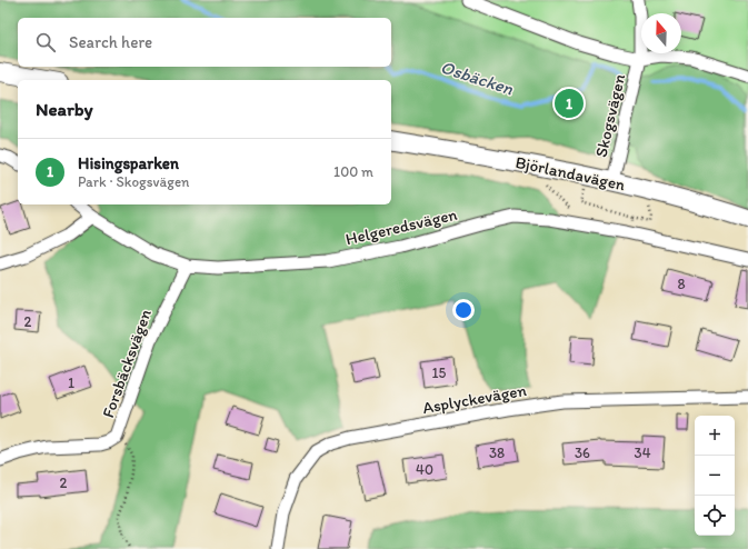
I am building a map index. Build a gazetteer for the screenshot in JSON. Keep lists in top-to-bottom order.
{
  "streets": {
    "street": [
      "Skogsvägen",
      "Björlandavägen",
      "Helgeredsvägen",
      "Forsbäcksvägen",
      "Asplyckevägen"
    ]
  },
  "crossings": [
    ["Skogsvägen", "Björlandavägen"],
    ["Helgeredsvägen", "Forsbäcksvägen"]
  ],
  "water": ["Osbäcken"],
  "house_numbers": [
    "8",
    "2",
    "15",
    "1",
    "38",
    "36",
    "34",
    "40",
    "2"
  ],
  "north": "top",
  "page": {
    "search": "Search here",
    "heading": "Nearby",
    "pins": "1",
    "list": [
      {
        "mark": "1",
        "name": "Hisingsparken",
        "note": "Park · Skogsvägen",
        "value": "100 m"
      }
    ],
    "map_buttons": ["+", "−"]
  }
}
